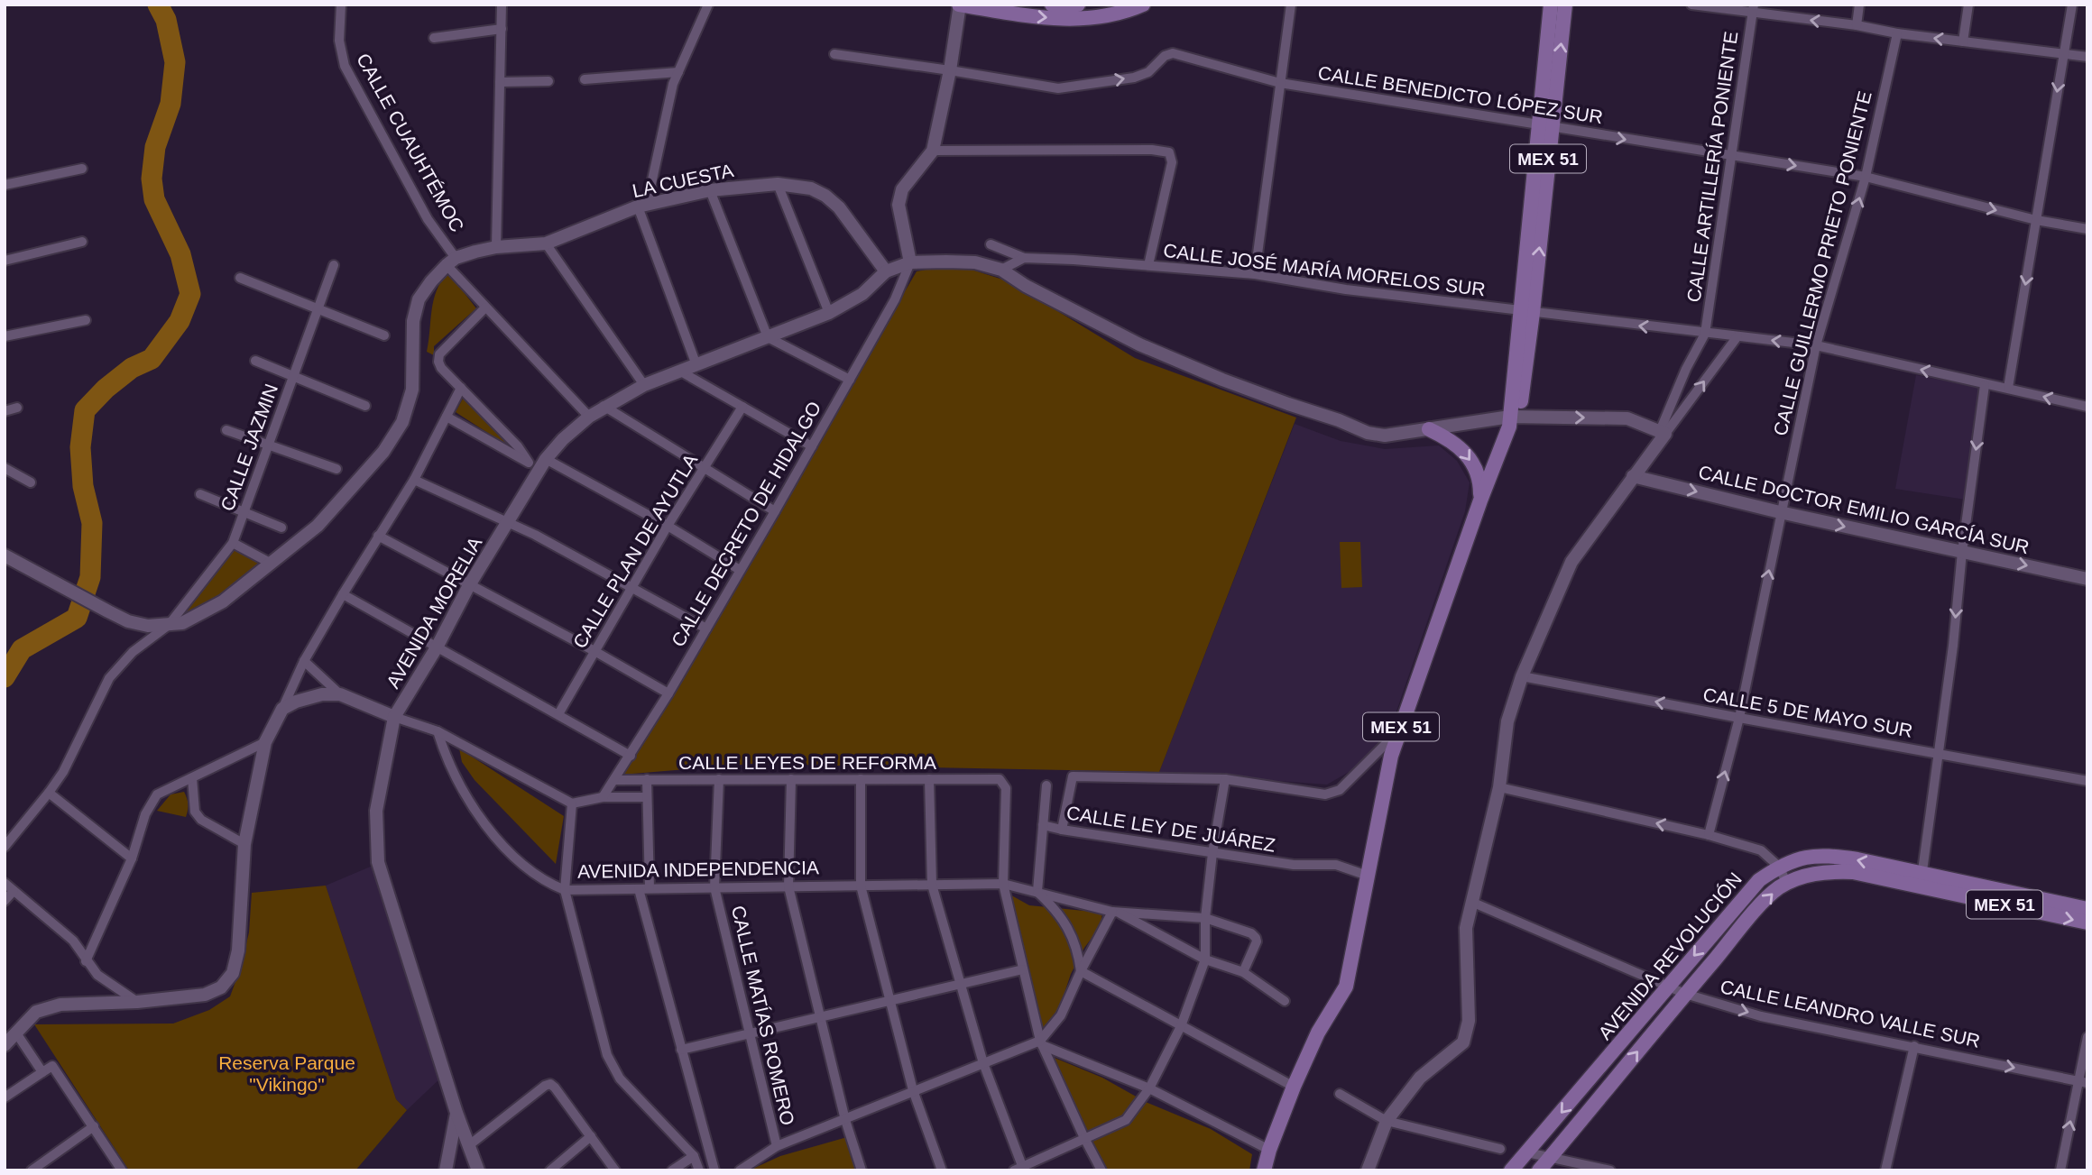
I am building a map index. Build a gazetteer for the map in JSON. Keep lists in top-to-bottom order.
{
  "streets": {
    "main road": ["MEX 51", "AVENIDA REVOLUCIÓN"],
    "street": [
      "CALLE BENEDICTO LÓPEZ SUR",
      "CALLE CUAUHTÉMOC",
      "CALLE ARTILLERÍA PONIENTE",
      "LA CUESTA",
      "CALLE GUILLERMO PRIETO PONIENTE",
      "CALLE JOSÉ MARÍA MORELOS SUR",
      "CALLE JAZMIN",
      "CALLE DOCTOR EMILIO GARCÍA SUR",
      "CALLE DECRETO DE HIDALGO",
      "CALLE PLAN DE AYUTLA",
      "AVENIDA MORELIA",
      "CALLE 5 DE MAYO SUR",
      "CALLE LEYES DE REFORMA",
      "CALLE LEY DE JUÁREZ",
      "AVENIDA INDEPENDENCIA",
      "CALLE LEANDRO VALLE SUR",
      "CALLE MATÍAS ROMERO"
    ]
  },
  "crossings": [
    ["CALLE BENEDICTO LÓPEZ SUR", "MEX 51"],
    ["CALLE BENEDICTO LÓPEZ SUR", "CALLE ARTILLERÍA PONIENTE"],
    ["CALLE BENEDICTO LÓPEZ SUR", "CALLE GUILLERMO PRIETO PONIENTE"],
    ["CALLE CUAUHTÉMOC", "LA CUESTA"],
    ["CALLE CUAUHTÉMOC", "AVENIDA MORELIA"],
    ["MEX 51", "CALLE JOSÉ MARÍA MORELOS SUR"],
    ["MEX 51", "CALLE LEY DE JUÁREZ"],
    ["CALLE ARTILLERÍA PONIENTE", "CALLE JOSÉ MARÍA MORELOS SUR"],
    ["LA CUESTA", "AVENIDA MORELIA"],
    ["CALLE GUILLERMO PRIETO PONIENTE", "CALLE JOSÉ MARÍA MORELOS SUR"],
    ["CALLE GUILLERMO PRIETO PONIENTE", "CALLE DOCTOR EMILIO GARCÍA SUR"],
    ["CALLE GUILLERMO PRIETO PONIENTE", "CALLE 5 DE MAYO SUR"],
    ["CALLE DECRETO DE HIDALGO", "CALLE LEYES DE REFORMA"],
    ["CALLE LEYES DE REFORMA", "AVENIDA INDEPENDENCIA"],
    ["CALLE LEYES DE REFORMA", "CALLE MATÍAS ROMERO"],
    ["AVENIDA INDEPENDENCIA", "CALLE MATÍAS ROMERO"],
    ["AVENIDA REVOLUCIÓN", "CALLE LEANDRO VALLE SUR"]
  ],
  "one_way": [
    "CALLE BENEDICTO LÓPEZ SUR",
    "CALLE GUILLERMO PRIETO PONIENTE",
    "CALLE JOSÉ MARÍA MORELOS SUR",
    "CALLE DOCTOR EMILIO GARCÍA SUR",
    "CALLE 5 DE MAYO SUR",
    "CALLE LEANDRO VALLE SUR"
  ],
  "parks": ["Reserva Parque \"Vikingo\""]
}
